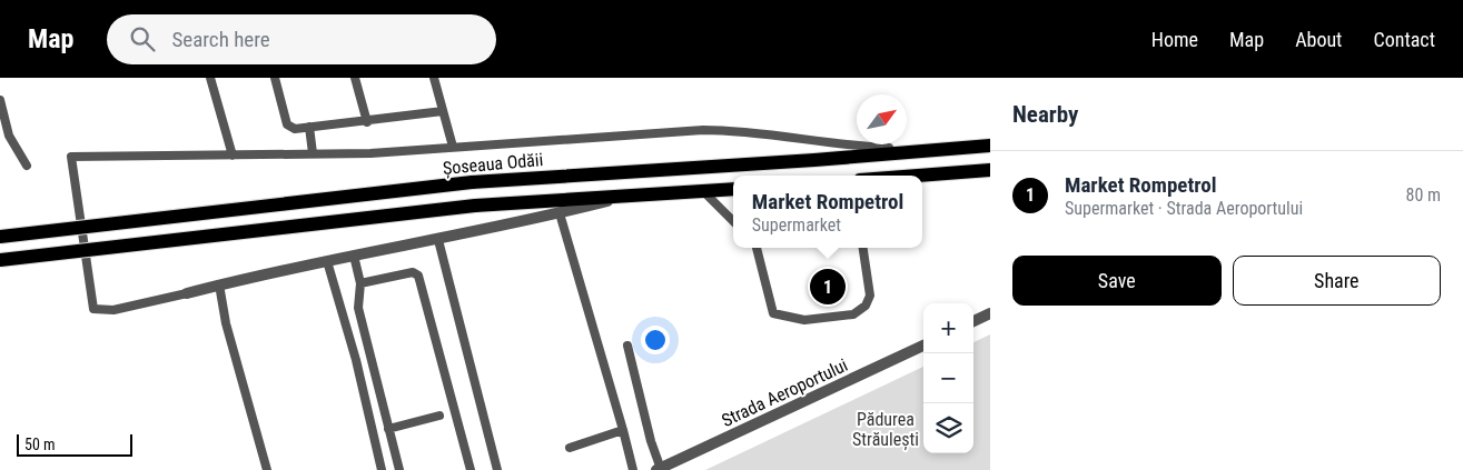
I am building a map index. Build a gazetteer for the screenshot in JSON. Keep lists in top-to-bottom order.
{
  "streets": {
    "main road": ["Șoseaua Odăii"],
    "street": ["Strada Aeroportului"]
  },
  "parks": ["Pădurea Străulești"],
  "scale_bar": "50 m",
  "north": "top right",
  "page": {
    "header": "Map",
    "search": "Search here",
    "nav": [
      "Home",
      "Map",
      "About",
      "Contact"
    ],
    "heading": "Nearby",
    "list": [
      {
        "mark": "1",
        "name": "Market Rompetrol",
        "note": "Supermarket · Strada Aeroportului",
        "value": "80 m"
      }
    ],
    "popup": ["Market Rompetrol", "Supermarket"],
    "buttons": ["Save", "Share"],
    "pins": "1",
    "map_buttons": ["+", "−"],
    "scale": "50 m"
  }
}
